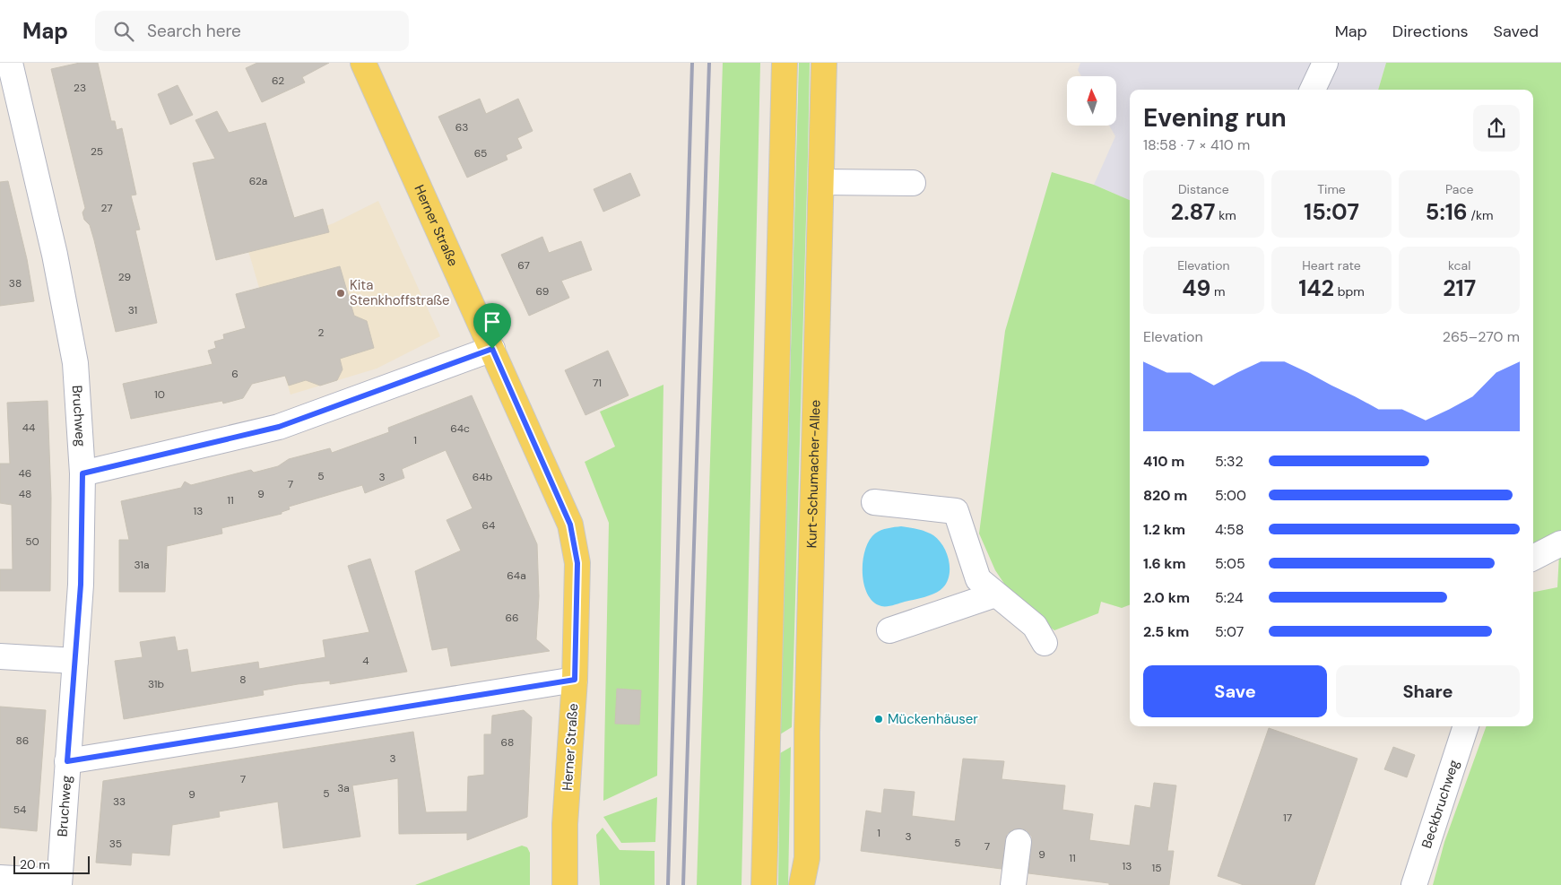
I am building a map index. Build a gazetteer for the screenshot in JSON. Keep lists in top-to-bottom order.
{
  "streets": {
    "main road": ["Herner Straße", "Kurt-Schumacher-Allee"],
    "street": ["Bruchweg", "Beckbruchweg"]
  },
  "places": ["Kita Stenkhoffstraße", "Mückenhäuser"],
  "house_numbers": [
    "62",
    "23",
    "63",
    "25",
    "65",
    "62a",
    "27",
    "67",
    "29",
    "38",
    "69",
    "31",
    "2",
    "6",
    "71",
    "10",
    "44",
    "64c",
    "1",
    "46",
    "5",
    "3",
    "64b",
    "7",
    "48",
    "9",
    "11",
    "13",
    "64",
    "50",
    "31a",
    "64a",
    "66",
    "4",
    "8",
    "31b",
    "86",
    "68",
    "3",
    "7",
    "3a",
    "5",
    "9",
    "33",
    "54",
    "17",
    "1",
    "3",
    "5",
    "35",
    "7",
    "9",
    "11",
    "13",
    "15"
  ],
  "scale_bar": "20 m",
  "north": "top",
  "page": {
    "header": "Map",
    "search": "Search here",
    "nav": ["Map", "Directions", "Saved"],
    "heading": ["Evening run", "18:58 · 7 × 410 m"],
    "stats": [
      ["Distance", "2.87 km"],
      ["Time", "15:07"],
      ["Pace", "5:16 /km"],
      ["Elevation", "49 m"],
      ["Heart rate", "142 bpm"],
      ["kcal", "217"]
    ],
    "chart": ["Elevation", "265–270 m"],
    "list": [
      {
        "name": "410 m",
        "note": "5:32"
      },
      {
        "name": "820 m",
        "note": "5:00"
      },
      {
        "name": "1.2 km",
        "note": "4:58"
      },
      {
        "name": "1.6 km",
        "note": "5:05"
      },
      {
        "name": "2.0 km",
        "note": "5:24"
      },
      {
        "name": "2.5 km",
        "note": "5:07"
      }
    ],
    "buttons": ["Save", "Share"],
    "scale": "20 m"
  }
}
